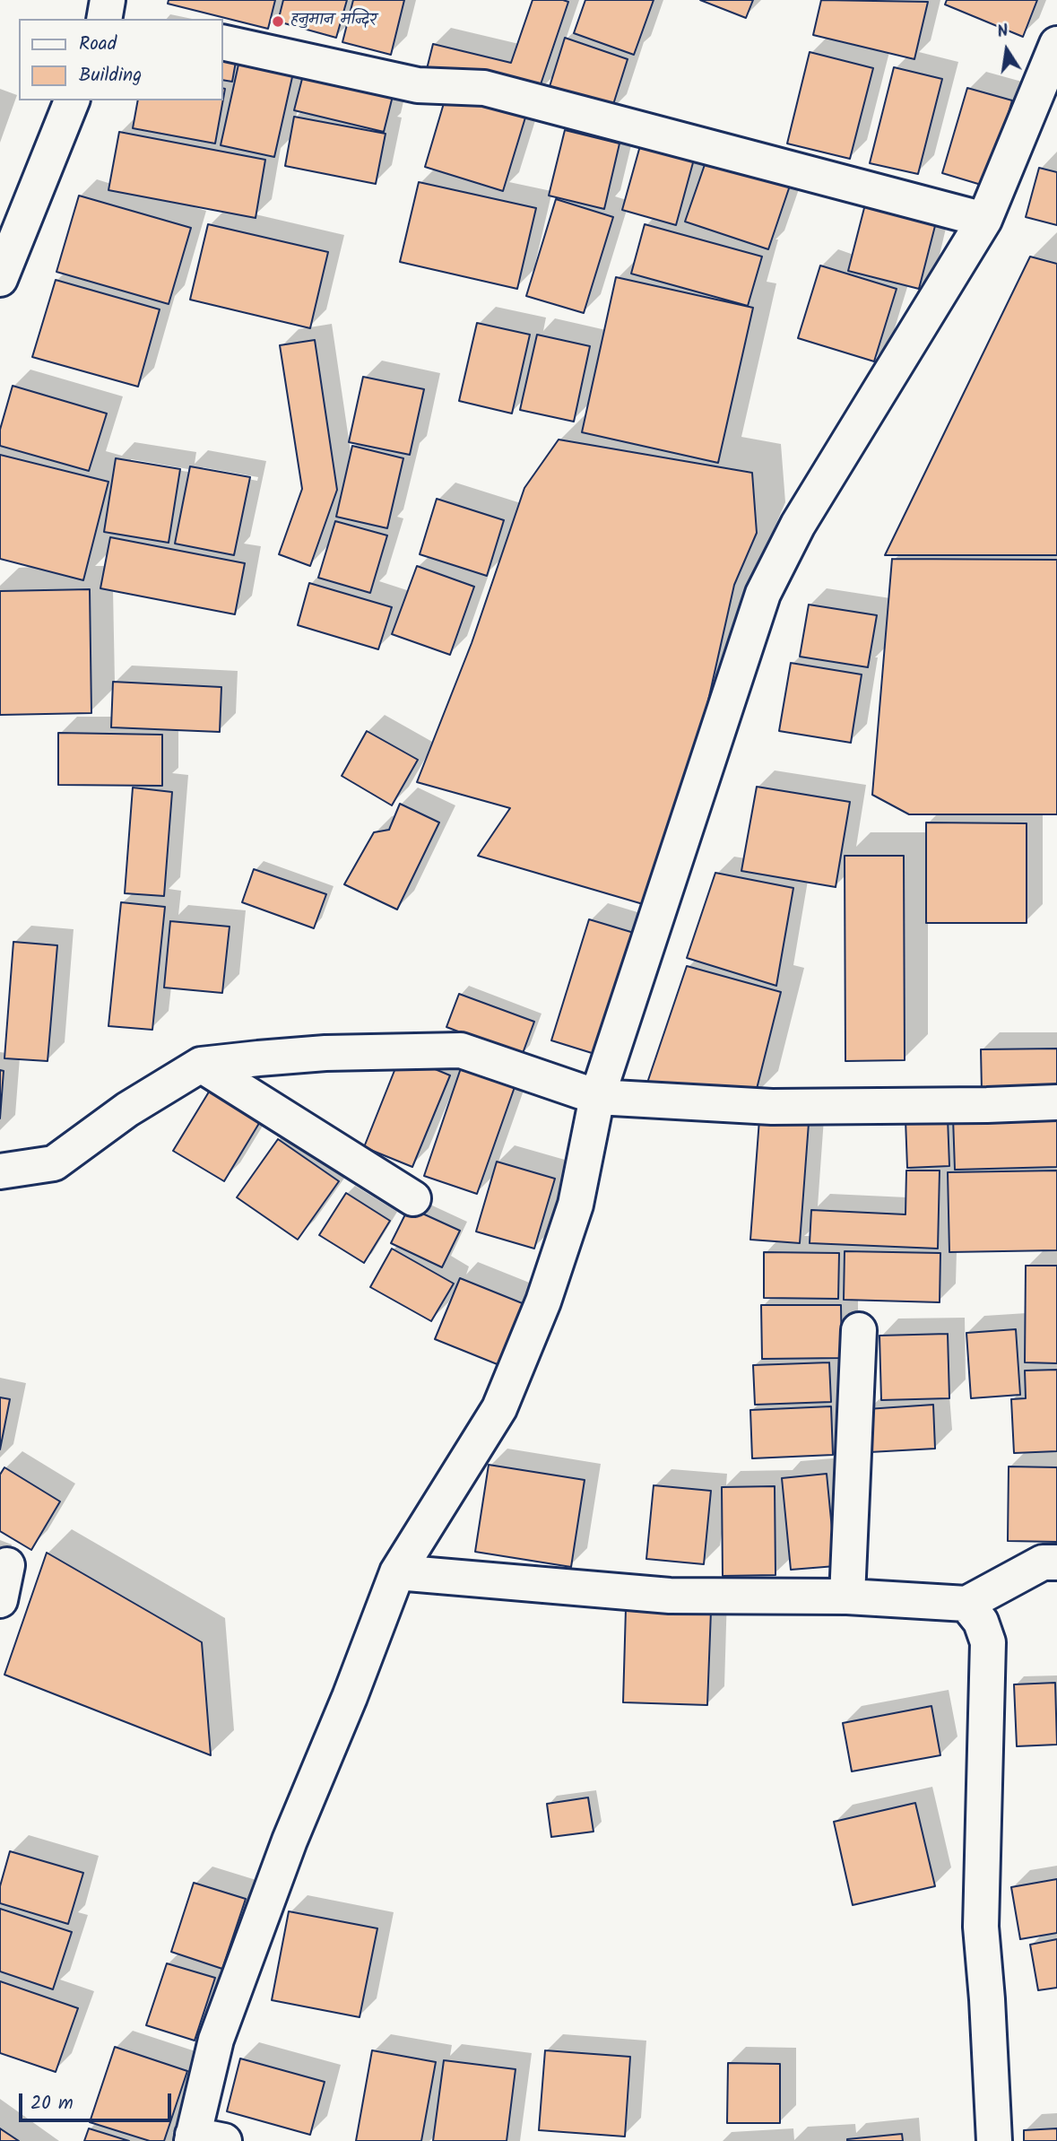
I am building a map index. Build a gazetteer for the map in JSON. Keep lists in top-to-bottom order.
{
  "places": ["हनुमान मन्दिर"],
  "legend": ["Road", "Building"],
  "scale_bar": "20 m",
  "north": "top"
}
